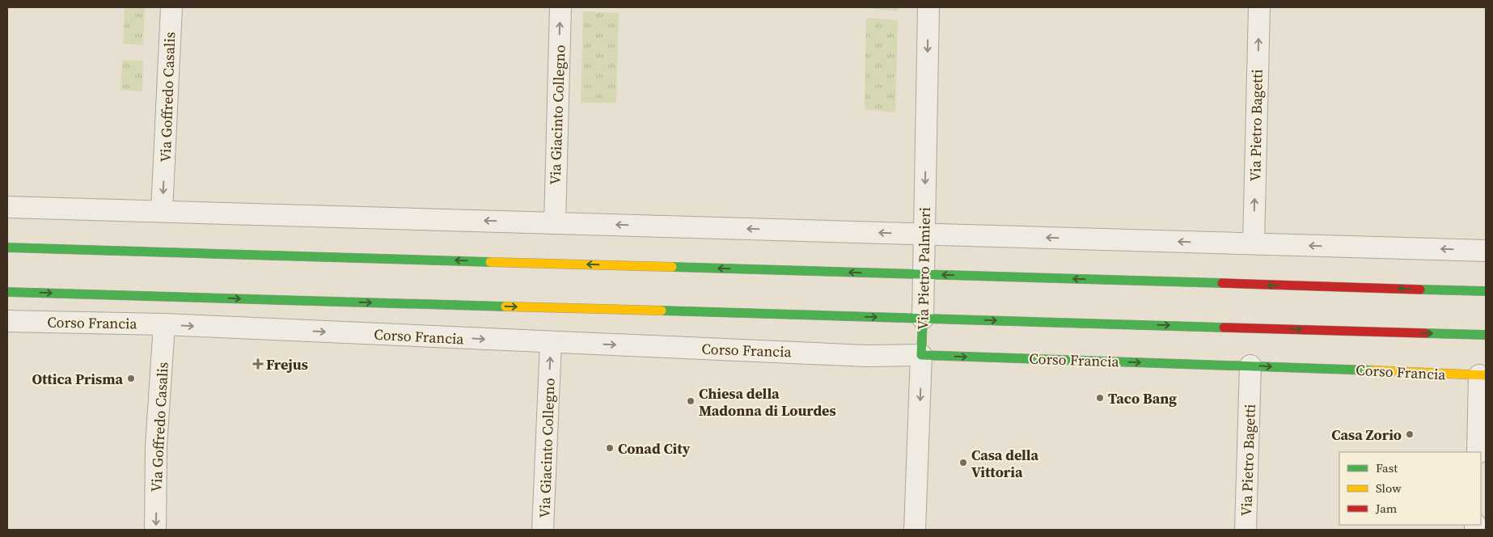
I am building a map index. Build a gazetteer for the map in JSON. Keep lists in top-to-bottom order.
{
  "streets": {
    "main road": ["Via Pietro Palmieri", "Corso Francia"],
    "street": ["Via Goffredo Casalis", "Via Giacinto Collegno", "Via Pietro Bagetti"]
  },
  "crossings": [
    ["Via Goffredo Casalis", "Corso Francia"],
    ["Via Giacinto Collegno", "Corso Francia"],
    ["Via Pietro Bagetti", "Corso Francia"],
    ["Via Pietro Palmieri", "Corso Francia"]
  ],
  "one_way": [
    "Via Goffredo Casalis",
    "Via Giacinto Collegno",
    "Via Pietro Bagetti",
    "Via Pietro Palmieri"
  ],
  "places": {
    "health": ["Frejus"],
    "other": [
      "Ottica Prisma",
      "Taco Bang",
      "Chiesa della Madonna di Lourdes",
      "Casa Zorio",
      "Conad City",
      "Casa della Vittoria"
    ]
  },
  "legend": ["Fast", "Slow", "Jam"]
}
